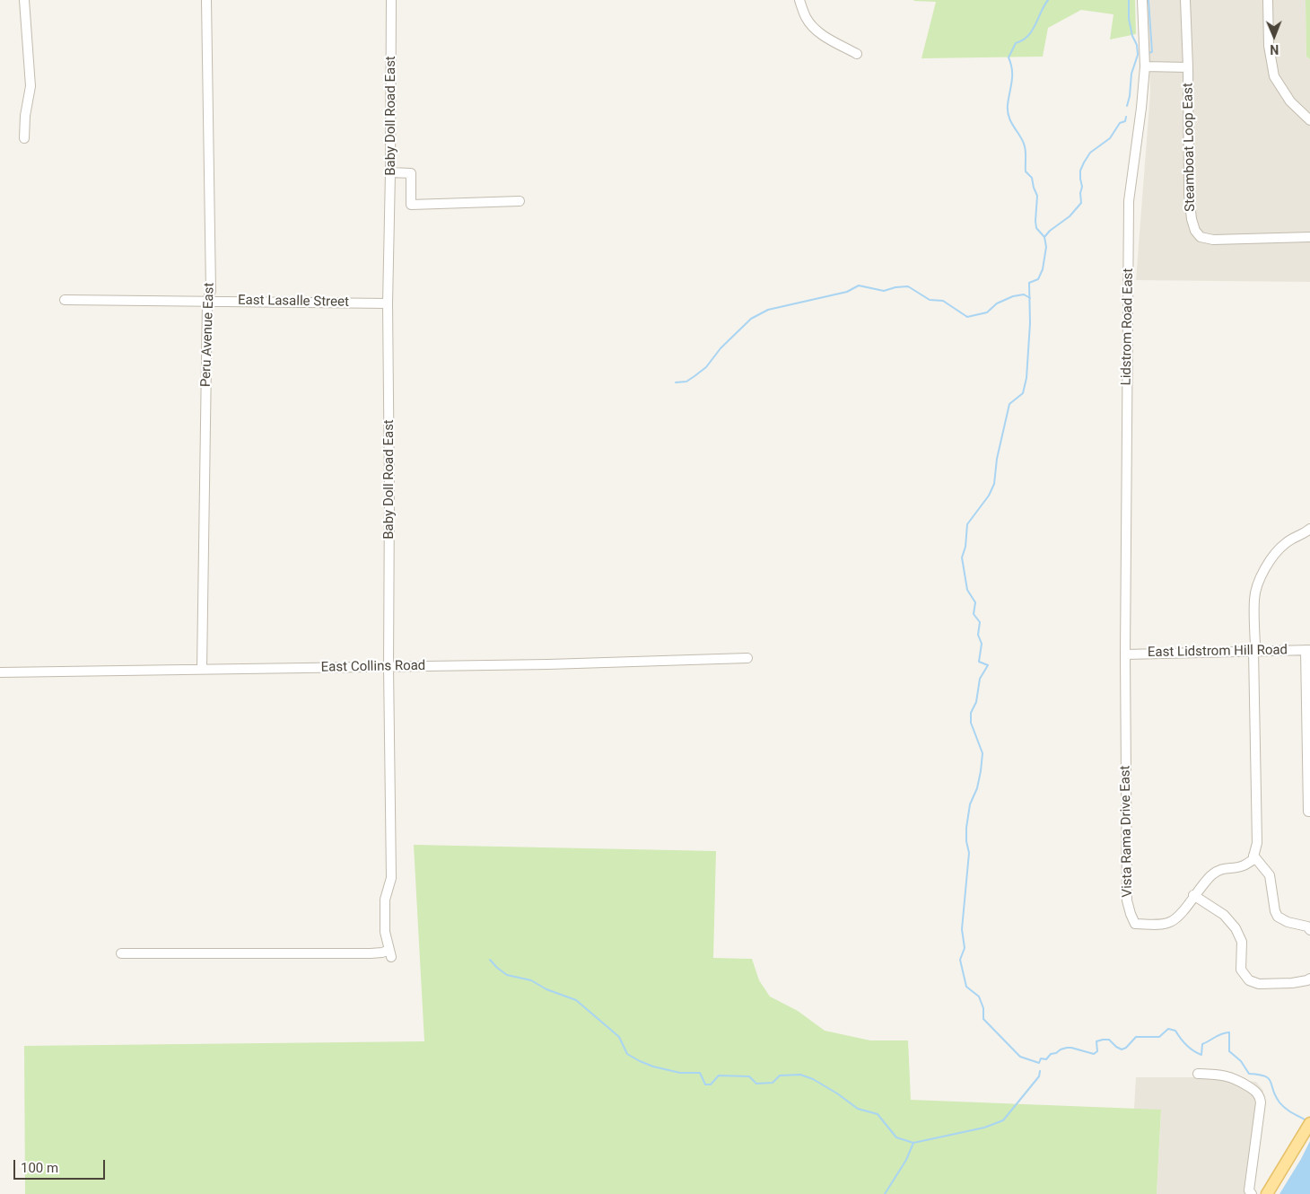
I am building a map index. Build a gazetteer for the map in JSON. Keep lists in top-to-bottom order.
{
  "streets": {
    "street": [
      "Baby Doll Road East",
      "Steamboat Loop East",
      "East Lasalle Street",
      "Lidstrom Road East",
      "Peru Avenue East",
      "East Lidstrom Hill Road",
      "East Collins Road",
      "Vista Rama Drive East"
    ]
  },
  "crossings": [
    ["Baby Doll Road East", "East Lasalle Street"],
    ["Baby Doll Road East", "East Collins Road"],
    ["East Lasalle Street", "Peru Avenue East"],
    ["Lidstrom Road East", "East Lidstrom Hill Road"],
    ["Lidstrom Road East", "Vista Rama Drive East"],
    ["Peru Avenue East", "East Collins Road"],
    ["East Lidstrom Hill Road", "Vista Rama Drive East"]
  ],
  "scale_bar": "100 m",
  "north": "bottom"
}
